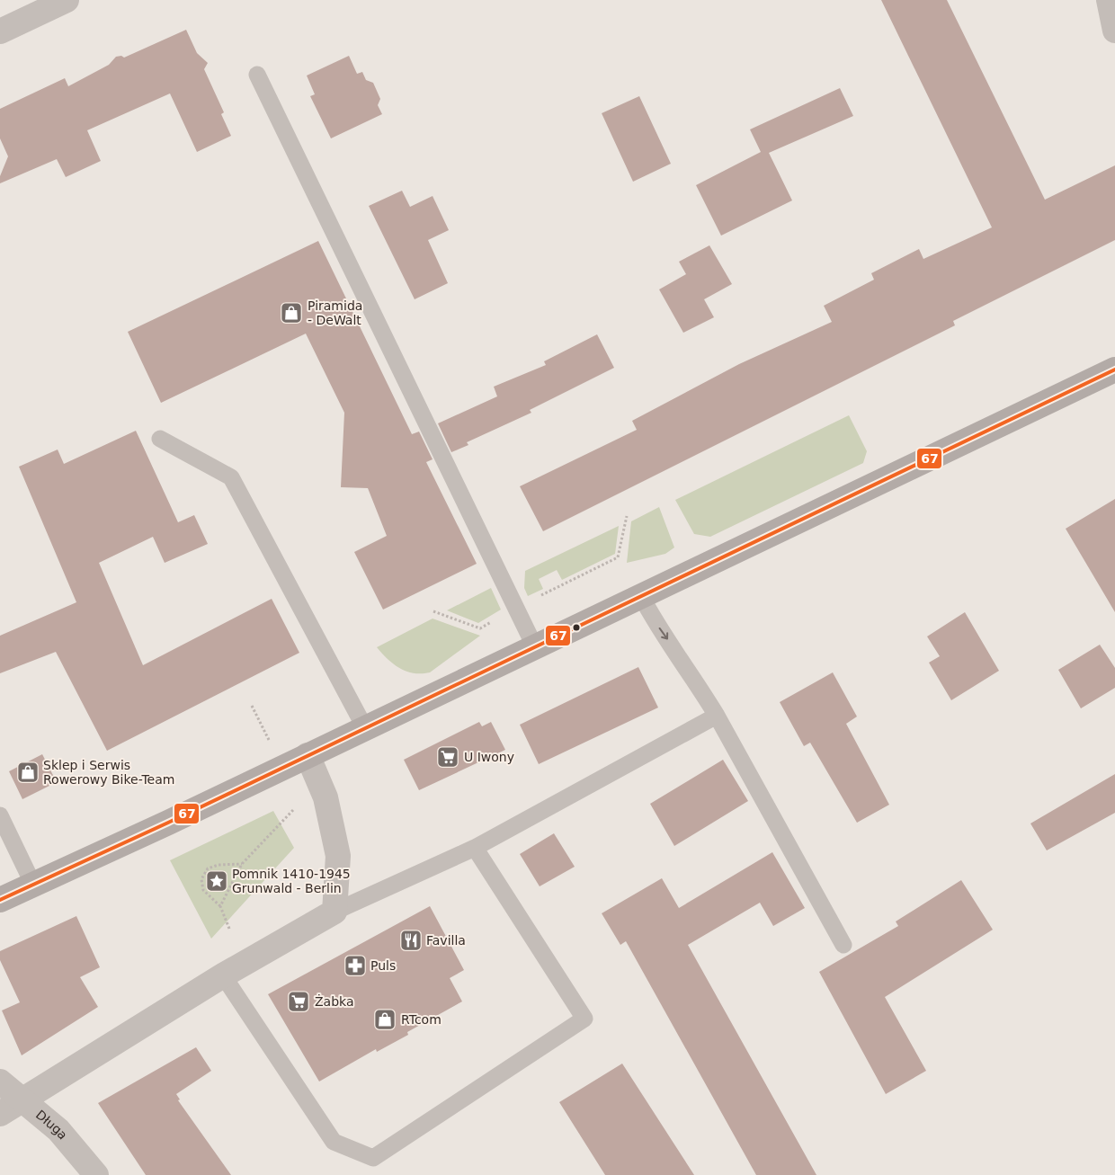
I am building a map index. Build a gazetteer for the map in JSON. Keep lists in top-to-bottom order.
{
  "streets": {
    "street": ["Długa"]
  },
  "places": {
    "shop": ["Piramida - DeWalt", "Sklep i Serwis Rowerowy Bike-Team", "RTcom"],
    "supermarket": ["U Iwony", "Żabka"],
    "place": ["Pomnik 1410-1945 Grunwald - Berlin"],
    "restaurant": ["Favilla"],
    "pharmacy": ["Puls"]
  },
  "lines": ["transit line 67"]
}
